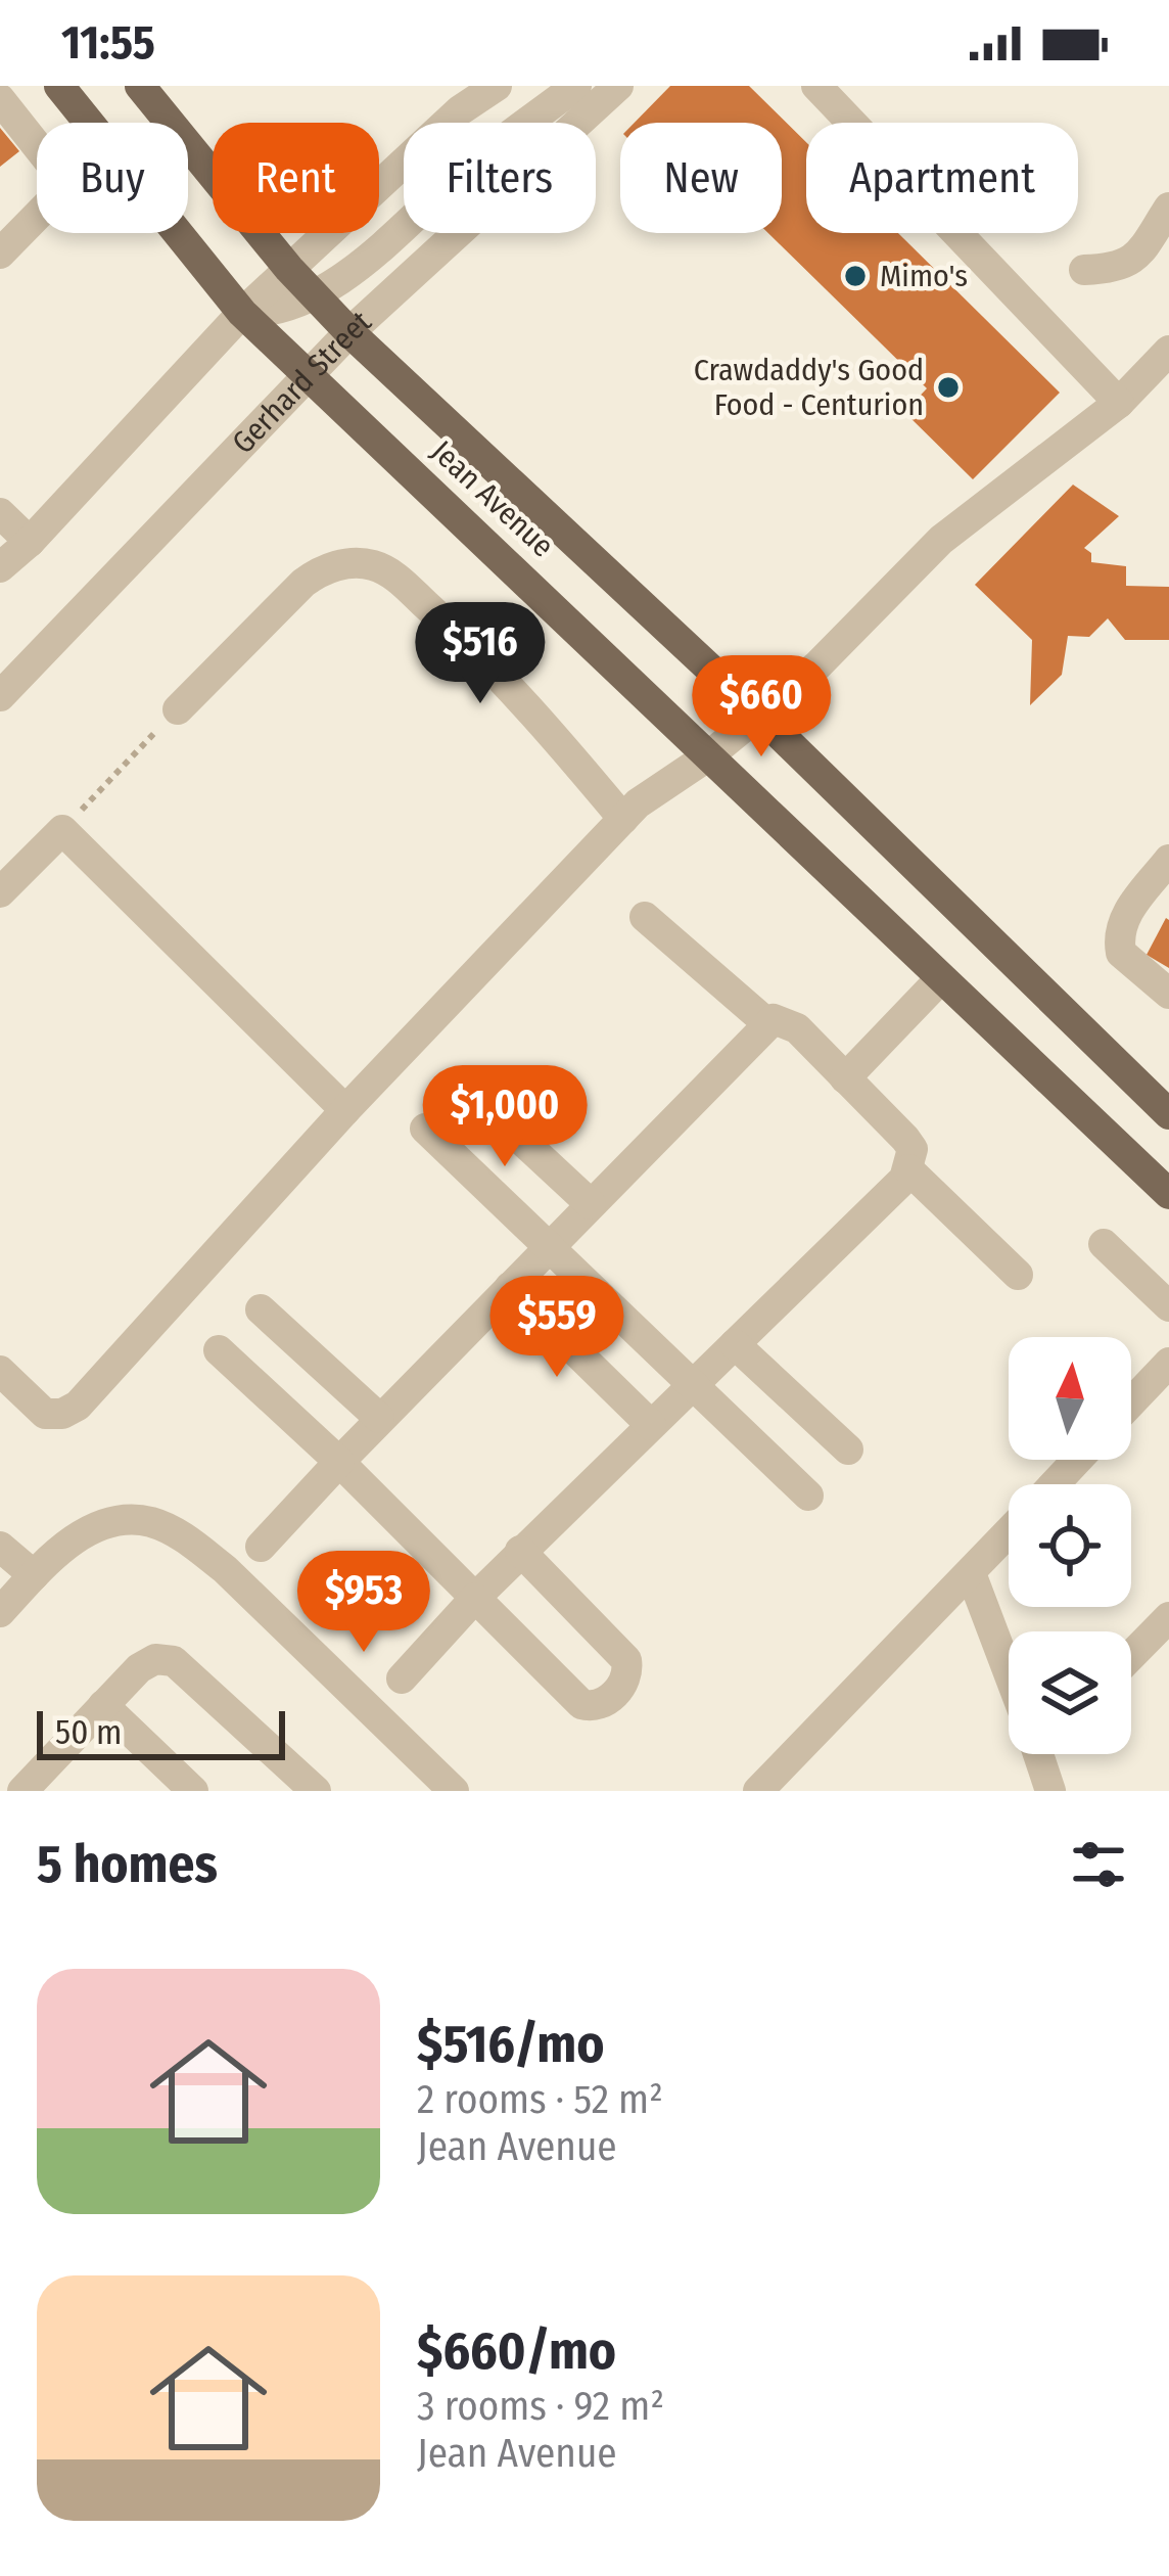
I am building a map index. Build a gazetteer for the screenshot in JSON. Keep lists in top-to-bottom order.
{
  "streets": {
    "main road": ["Jean Avenue"],
    "street": ["Gerhard Street"]
  },
  "crossings": [
    ["Gerhard Street", "Jean Avenue"]
  ],
  "places": ["Mimo's", "Crawdaddy's Good Food - Centurion"],
  "scale_bar": "50 m",
  "north": "top",
  "page": {
    "status": "11:55",
    "chip": [
      "Buy",
      "Rent",
      "Filters",
      "New",
      "Apartment"
    ],
    "price": [
      "$516",
      "$660",
      "$1,000",
      "$559",
      "$953"
    ],
    "scale": "50 m",
    "heading": "5 homes",
    "list": [
      {
        "name": "$516/mo",
        "note": "2 rooms · 52 m² · Jean Avenue"
      },
      {
        "name": "$660/mo",
        "note": "3 rooms · 92 m² · Jean Avenue"
      }
    ]
  }
}
